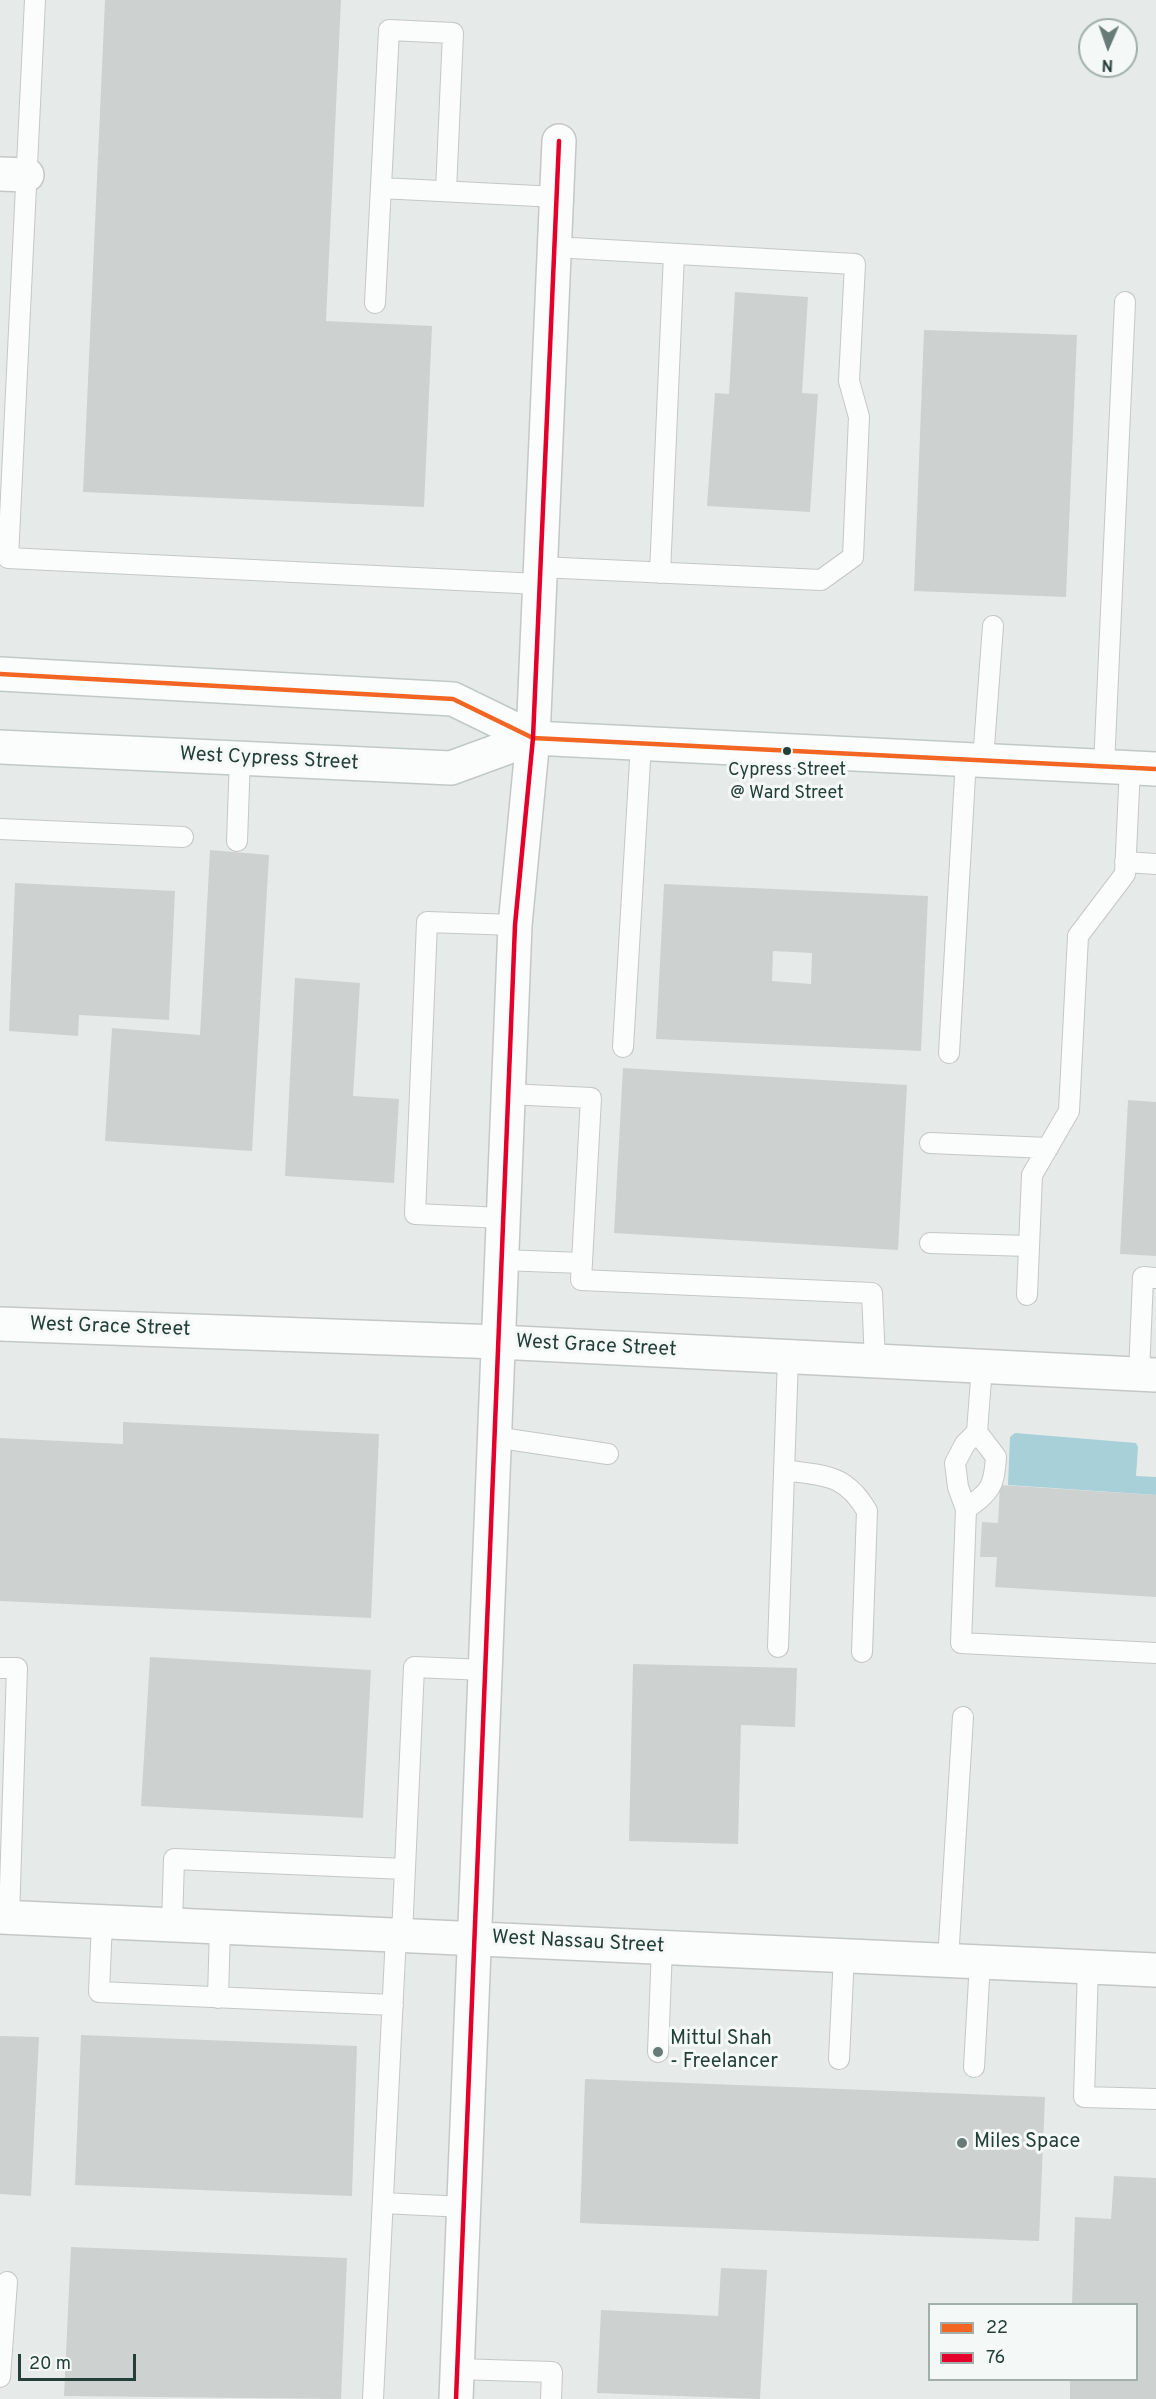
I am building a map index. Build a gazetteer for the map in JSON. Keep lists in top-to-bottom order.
{
  "streets": {
    "street": ["West Cypress Street", "West Grace Street", "West Nassau Street"]
  },
  "places": ["Cypress Street @ Ward Street", "Mittul Shah - Freelancer", "Miles Space"],
  "lines": ["transit line 76", "transit line 22"],
  "legend": ["22", "76"],
  "scale_bar": "20 m",
  "north": "bottom"
}
